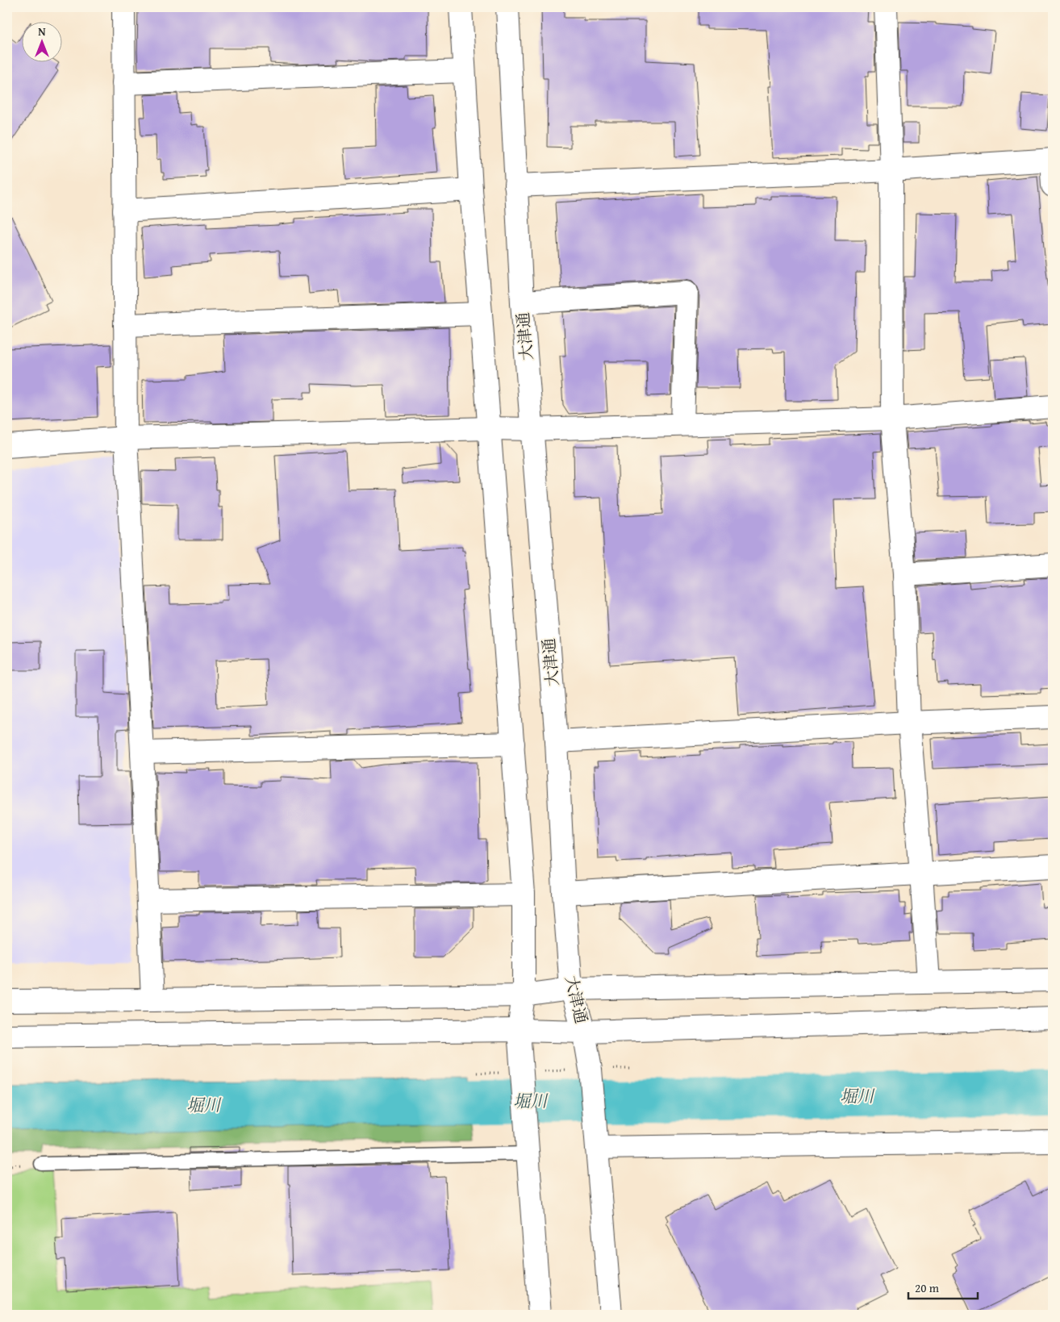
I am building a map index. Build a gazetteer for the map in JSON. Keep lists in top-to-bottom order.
{
  "streets": {
    "street": ["大津通"]
  },
  "water": ["堀川"],
  "scale_bar": "20 m",
  "north": "top"
}
